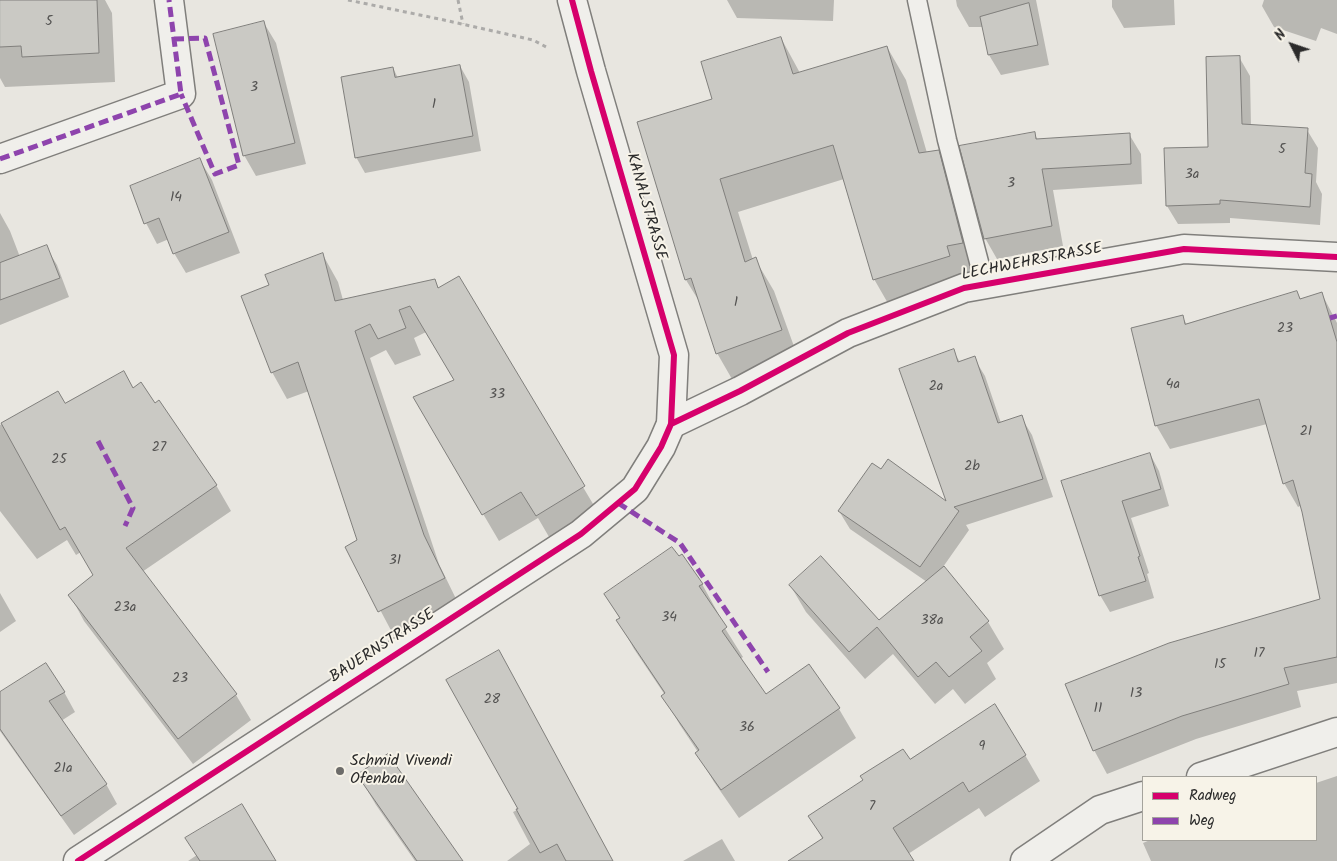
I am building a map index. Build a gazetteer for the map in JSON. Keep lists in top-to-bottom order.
{
  "streets": {
    "street": ["KANALSTRASSE", "LECHWEHRSTRASSE", "BAUERNSTRASSE"]
  },
  "crossings": [
    ["KANALSTRASSE", "LECHWEHRSTRASSE"],
    ["KANALSTRASSE", "BAUERNSTRASSE"],
    ["LECHWEHRSTRASSE", "BAUERNSTRASSE"]
  ],
  "places": ["Schmid Vivendi Ofenbau"],
  "house_numbers": [
    "5",
    "3",
    "1",
    "5",
    "3a",
    "3",
    "14",
    "1",
    "23",
    "4a",
    "2a",
    "33",
    "21",
    "27",
    "25",
    "2b",
    "31",
    "23a",
    "34",
    "38a",
    "17",
    "15",
    "23",
    "13",
    "28",
    "11",
    "36",
    "9",
    "21a",
    "7"
  ],
  "legend": ["Radweg", "Weg"],
  "north": "top left"
}
